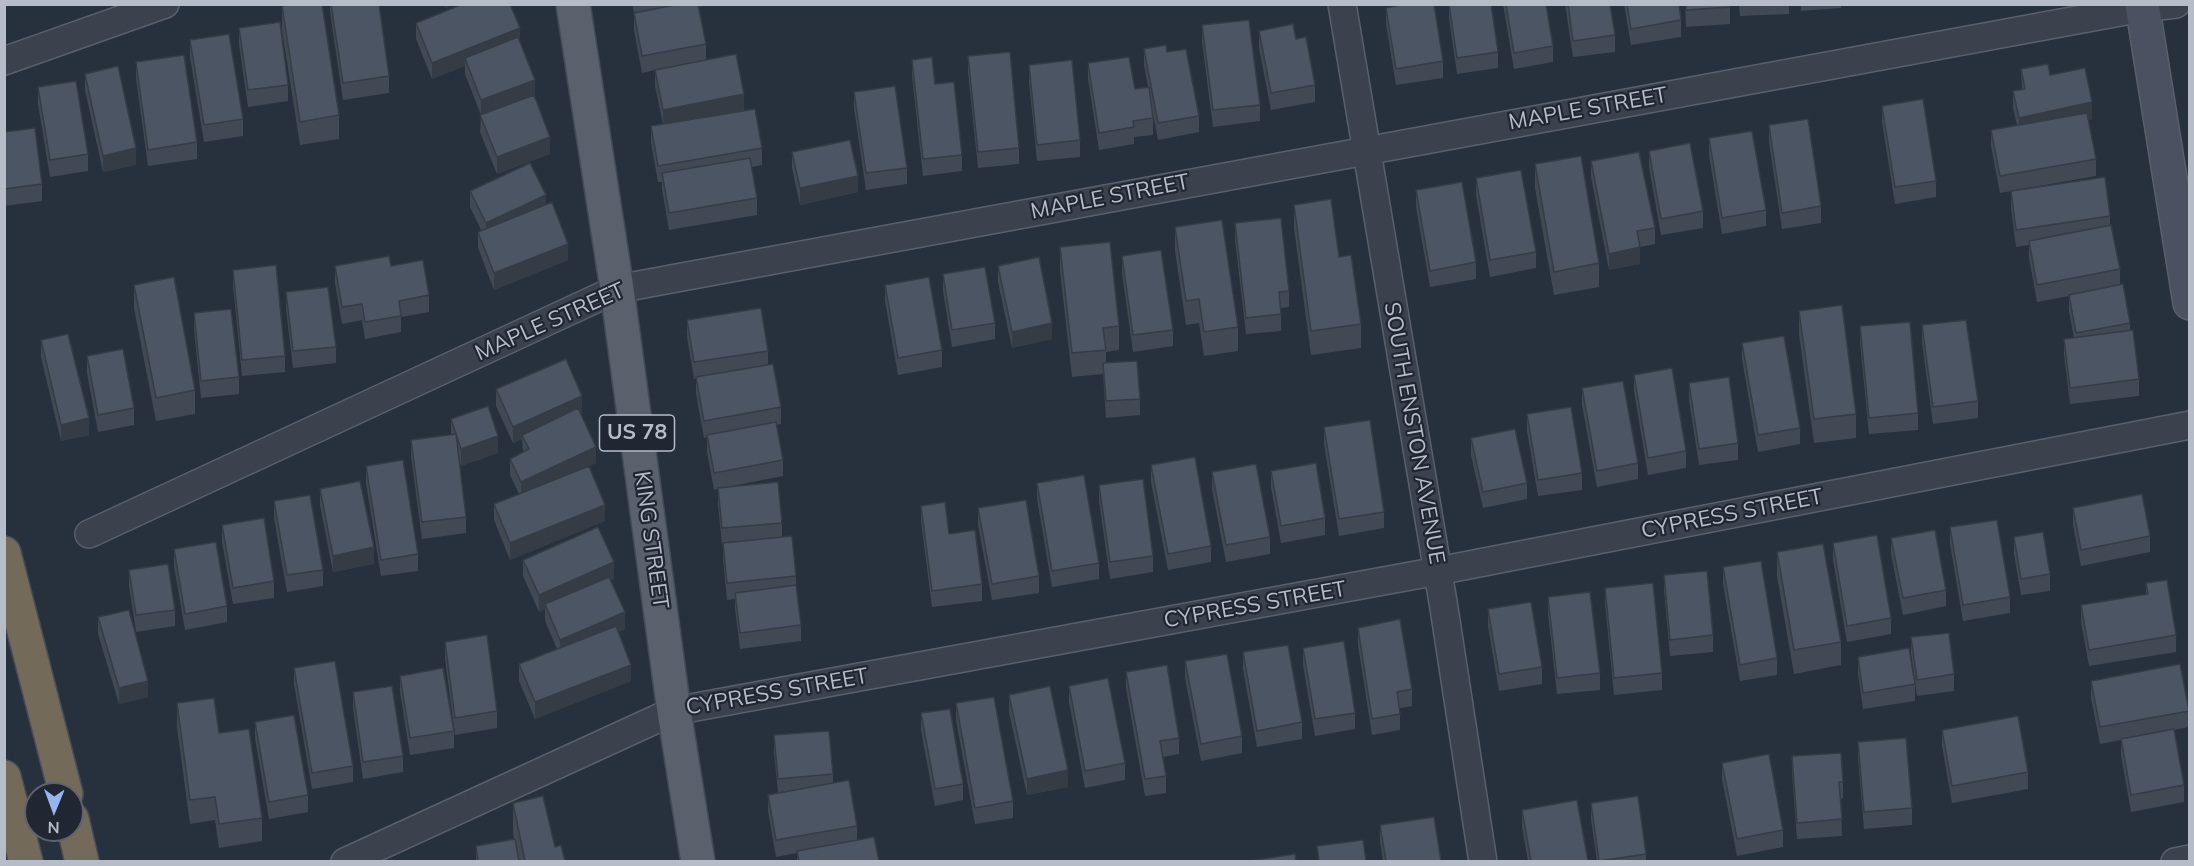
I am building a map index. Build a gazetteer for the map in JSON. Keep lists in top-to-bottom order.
{
  "streets": {
    "main road": ["US 78", "KING STREET"],
    "street": ["MAPLE STREET", "SOUTH ENSTON AVENUE", "CYPRESS STREET"]
  },
  "crossings": [
    ["MAPLE STREET", "SOUTH ENSTON AVENUE"],
    ["MAPLE STREET", "KING STREET"],
    ["SOUTH ENSTON AVENUE", "CYPRESS STREET"],
    ["CYPRESS STREET", "KING STREET"]
  ],
  "north": "bottom"
}
